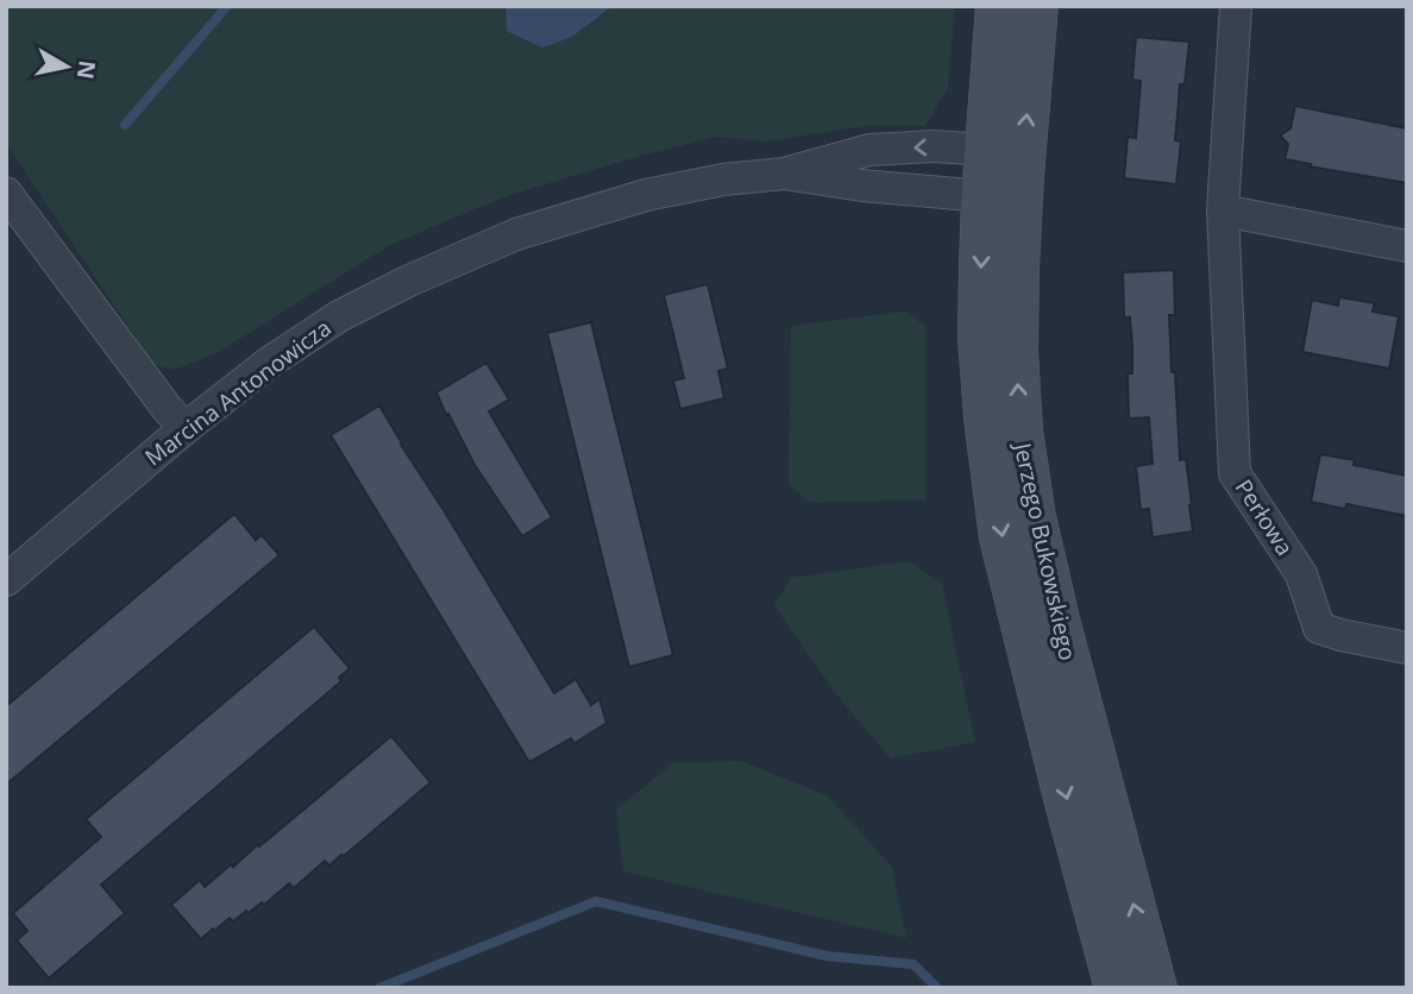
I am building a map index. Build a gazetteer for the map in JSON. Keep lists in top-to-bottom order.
{
  "streets": {
    "street": ["Marcina Antonowicza", "Perłowa", "Jerzego Bukowskiego"]
  },
  "crossings": [
    ["Marcina Antonowicza", "Jerzego Bukowskiego"]
  ],
  "north": "right"
}
